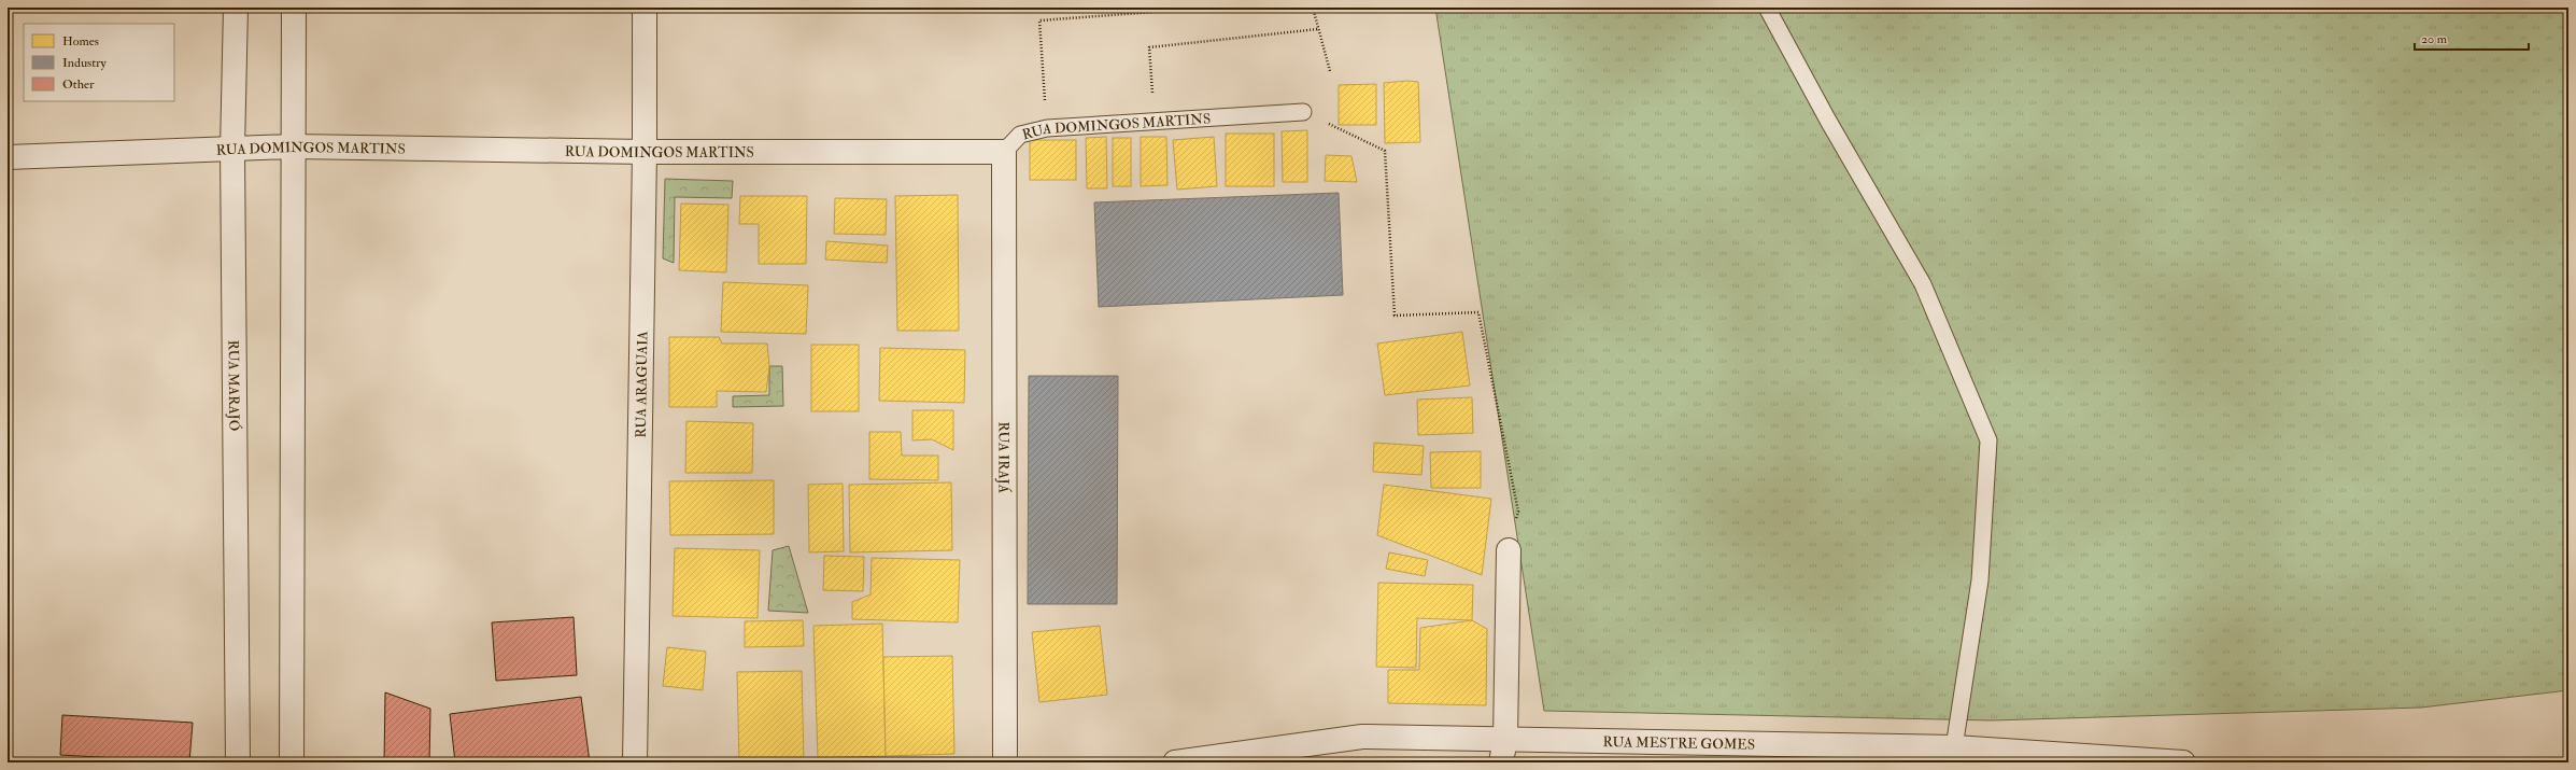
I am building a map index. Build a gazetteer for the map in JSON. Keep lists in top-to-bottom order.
{
  "streets": {
    "street": [
      "RUA DOMINGOS MARTINS",
      "RUA MARAJÓ",
      "RUA ARAGUAIA",
      "RUA IRAJÁ",
      "RUA MESTRE GOMES"
    ]
  },
  "crossings": [
    ["RUA DOMINGOS MARTINS", "RUA MARAJÓ"],
    ["RUA DOMINGOS MARTINS", "RUA ARAGUAIA"],
    ["RUA DOMINGOS MARTINS", "RUA IRAJÁ"]
  ],
  "legend": ["Homes", "Industry", "Other"],
  "scale_bar": "20 m"
}
